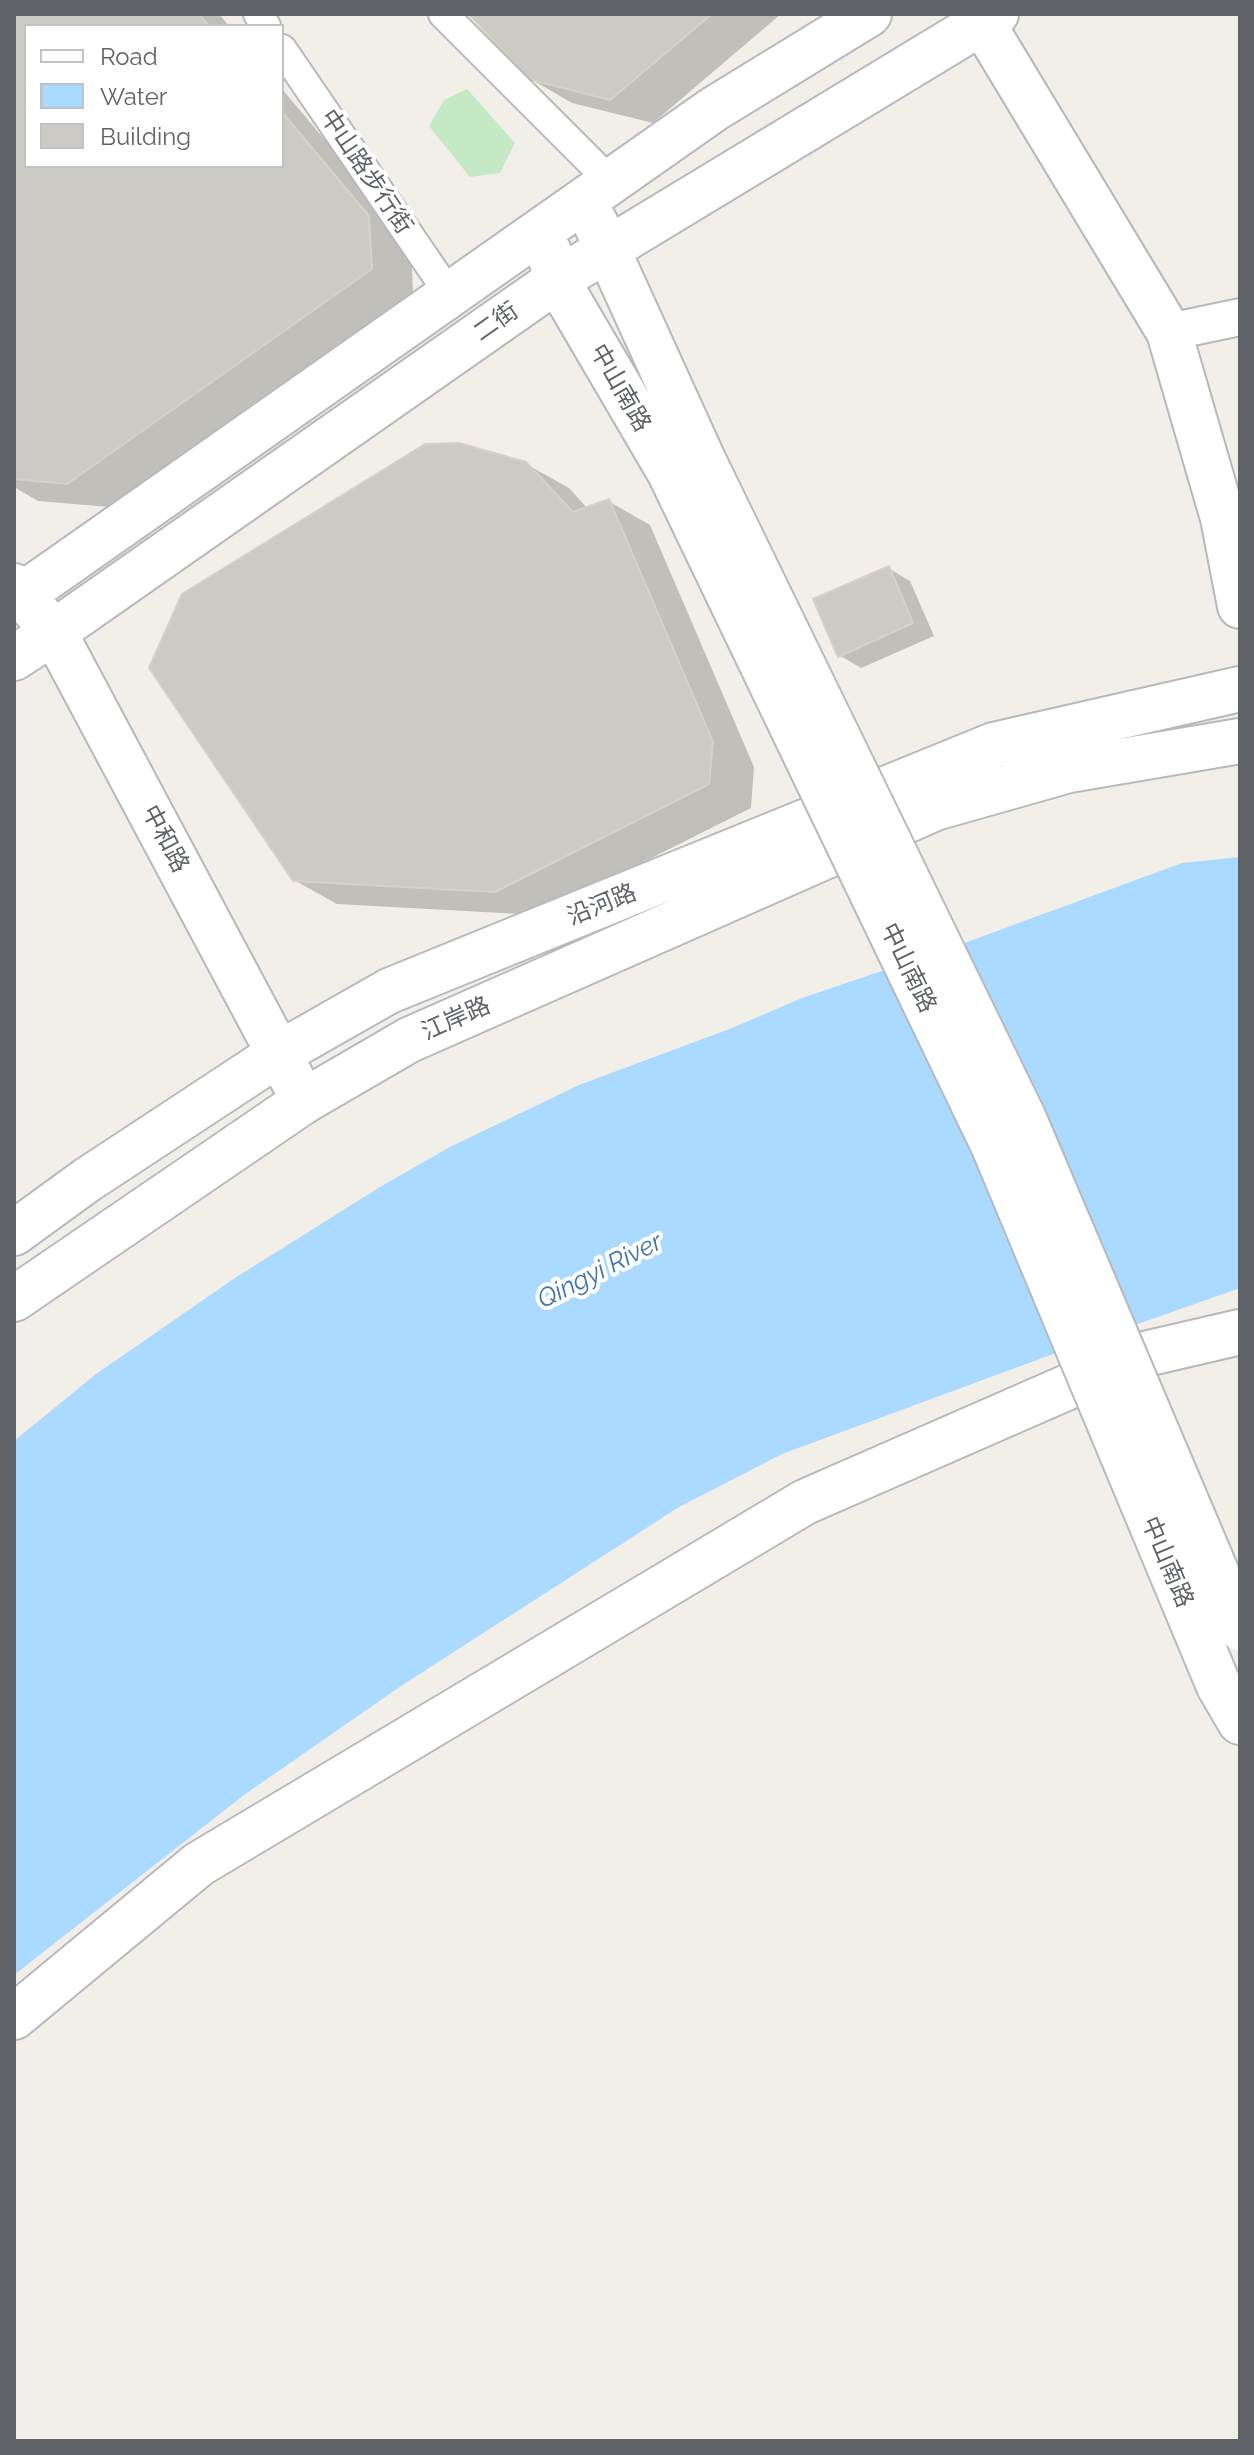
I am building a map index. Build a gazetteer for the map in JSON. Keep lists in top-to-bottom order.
{
  "streets": {
    "main road": [
      "二街",
      "中山南路",
      "中和路",
      "沿河路",
      "江岸路"
    ],
    "street": ["中山路步行街"]
  },
  "crossings": [
    ["中山路步行街", "二街"],
    ["二街", "中山南路"],
    ["二街", "中和路"],
    ["中和路", "沿河路"],
    ["中和路", "江岸路"]
  ],
  "water": ["Qingyi River"],
  "legend": ["Road", "Water", "Building"]
}
